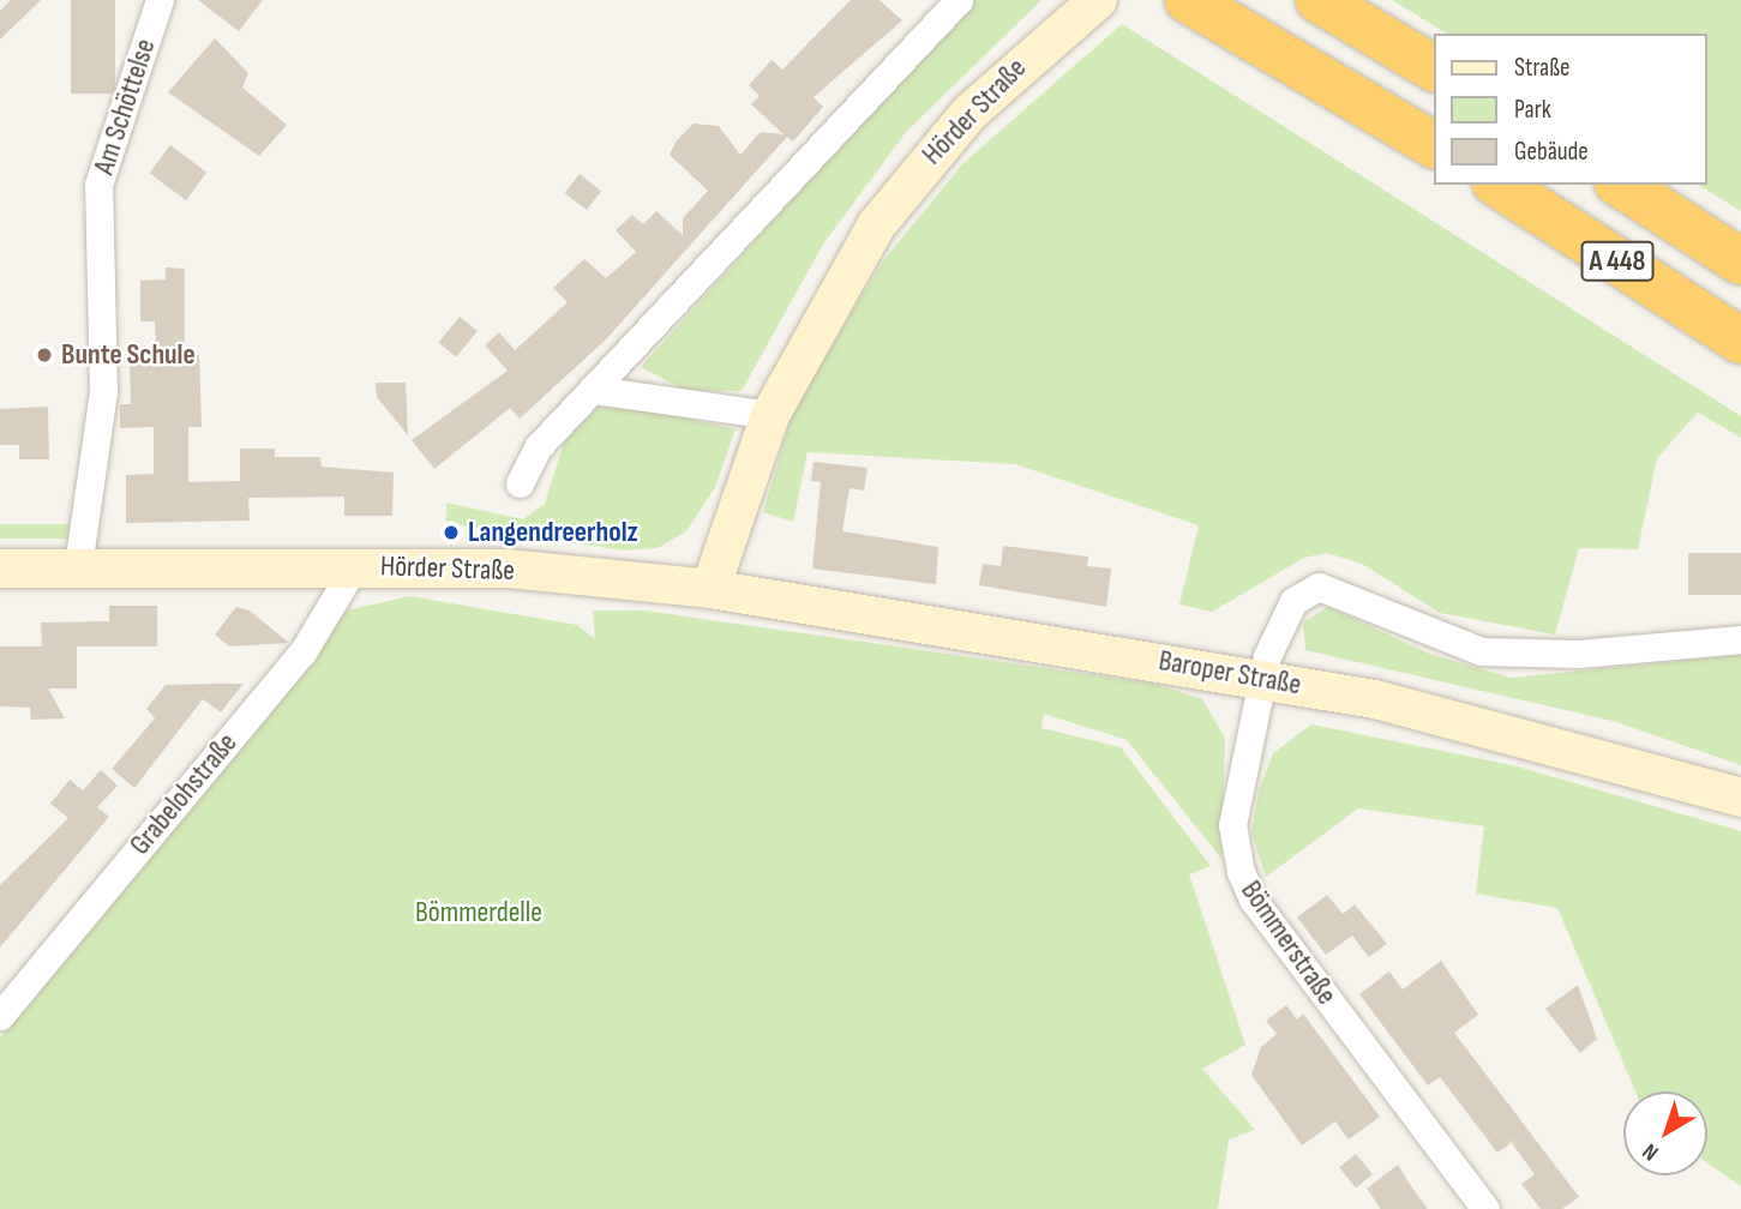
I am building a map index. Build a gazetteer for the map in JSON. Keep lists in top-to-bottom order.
{
  "streets": {
    "highway": ["A 448"],
    "main road": ["Hörder Straße", "Baroper Straße"],
    "street": ["Am Schöttelse", "Grabelohstraße", "Bömmerstraße"]
  },
  "crossings": [
    ["Am Schöttelse", "Hörder Straße"],
    ["Hörder Straße", "Baroper Straße"],
    ["Hörder Straße", "Grabelohstraße"],
    ["Baroper Straße", "Bömmerstraße"]
  ],
  "parks": ["Bömmerdelle"],
  "places": ["Bunte Schule", "Langendreerholz"],
  "legend": ["Straße", "Park", "Gebäude"],
  "north": "bottom left"
}
